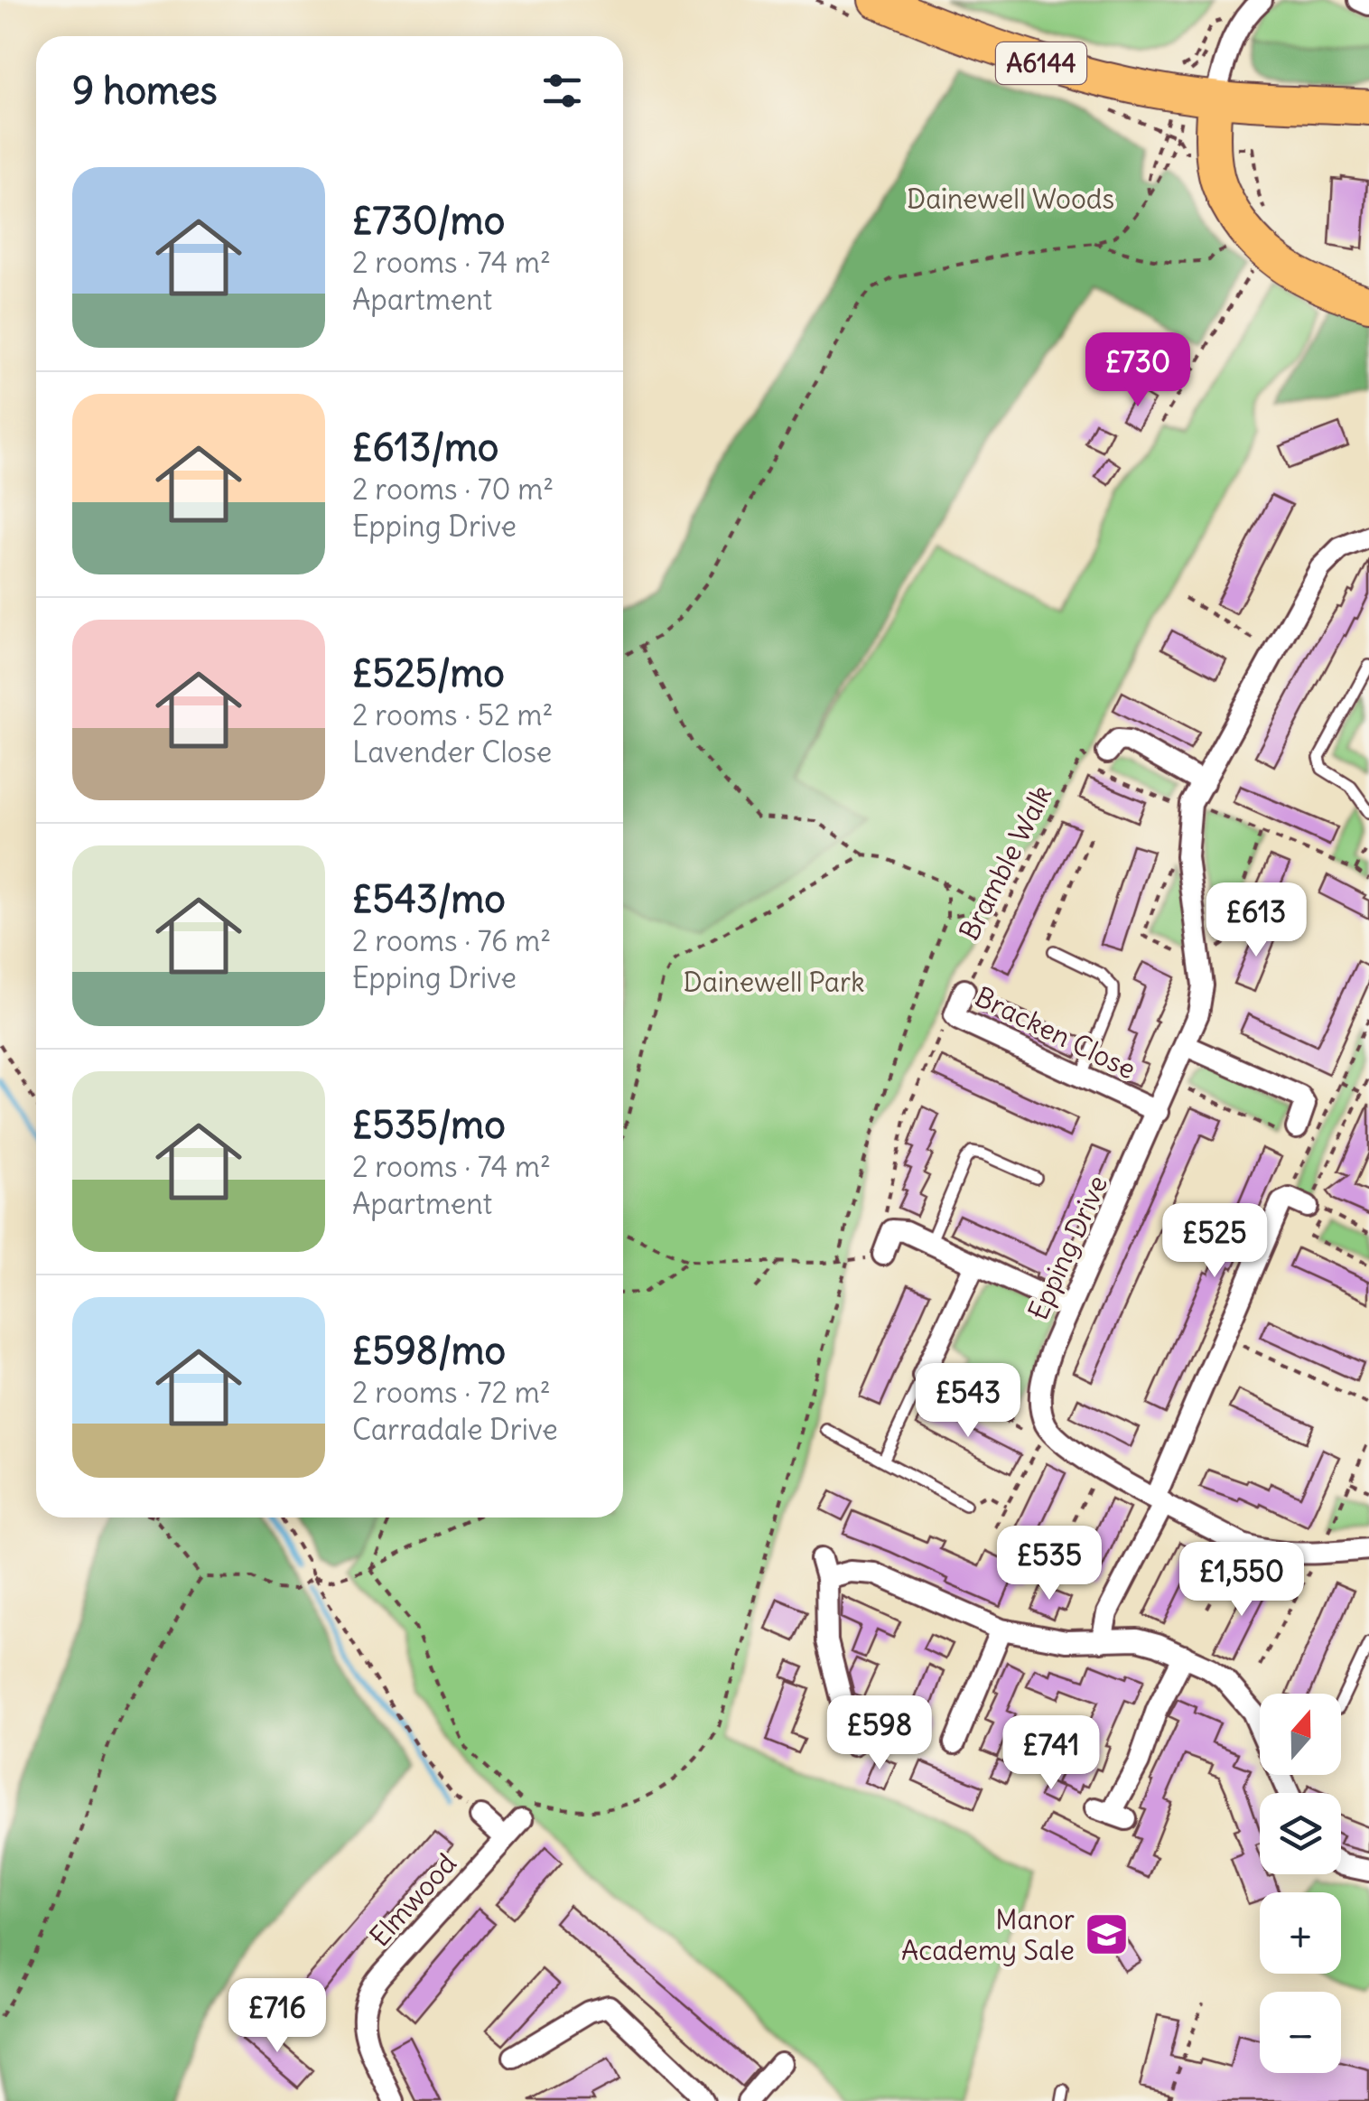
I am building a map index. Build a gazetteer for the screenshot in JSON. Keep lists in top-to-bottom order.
{
  "streets": {
    "main road": ["A6144"],
    "street": ["Bracken Close", "Epping Drive", "Elmwood"],
    "path": ["Bramble Walk"]
  },
  "crossings": [
    ["Bramble Walk", "Bracken Close"],
    ["Bramble Walk", "Epping Drive"],
    ["Bracken Close", "Epping Drive"]
  ],
  "parks": ["Dainewell Woods", "Dainewell Park"],
  "places": {
    "school or university": ["Manor Academy Sale"]
  },
  "north": "top",
  "page": {
    "heading": "9 homes",
    "list": [
      {
        "name": "£730/mo",
        "note": "2 rooms · 74 m² · Apartment"
      },
      {
        "name": "£613/mo",
        "note": "2 rooms · 70 m² · Epping Drive"
      },
      {
        "name": "£525/mo",
        "note": "2 rooms · 52 m² · Lavender Close"
      },
      {
        "name": "£543/mo",
        "note": "2 rooms · 76 m² · Epping Drive"
      },
      {
        "name": "£535/mo",
        "note": "2 rooms · 74 m² · Apartment"
      },
      {
        "name": "£598/mo",
        "note": "2 rooms · 72 m² · Carradale Drive"
      }
    ],
    "price": [
      "£730",
      "£613",
      "£525",
      "£543",
      "£535",
      "£1,550",
      "£598",
      "£741",
      "£716"
    ],
    "map_buttons": ["+", "−"]
  }
}
